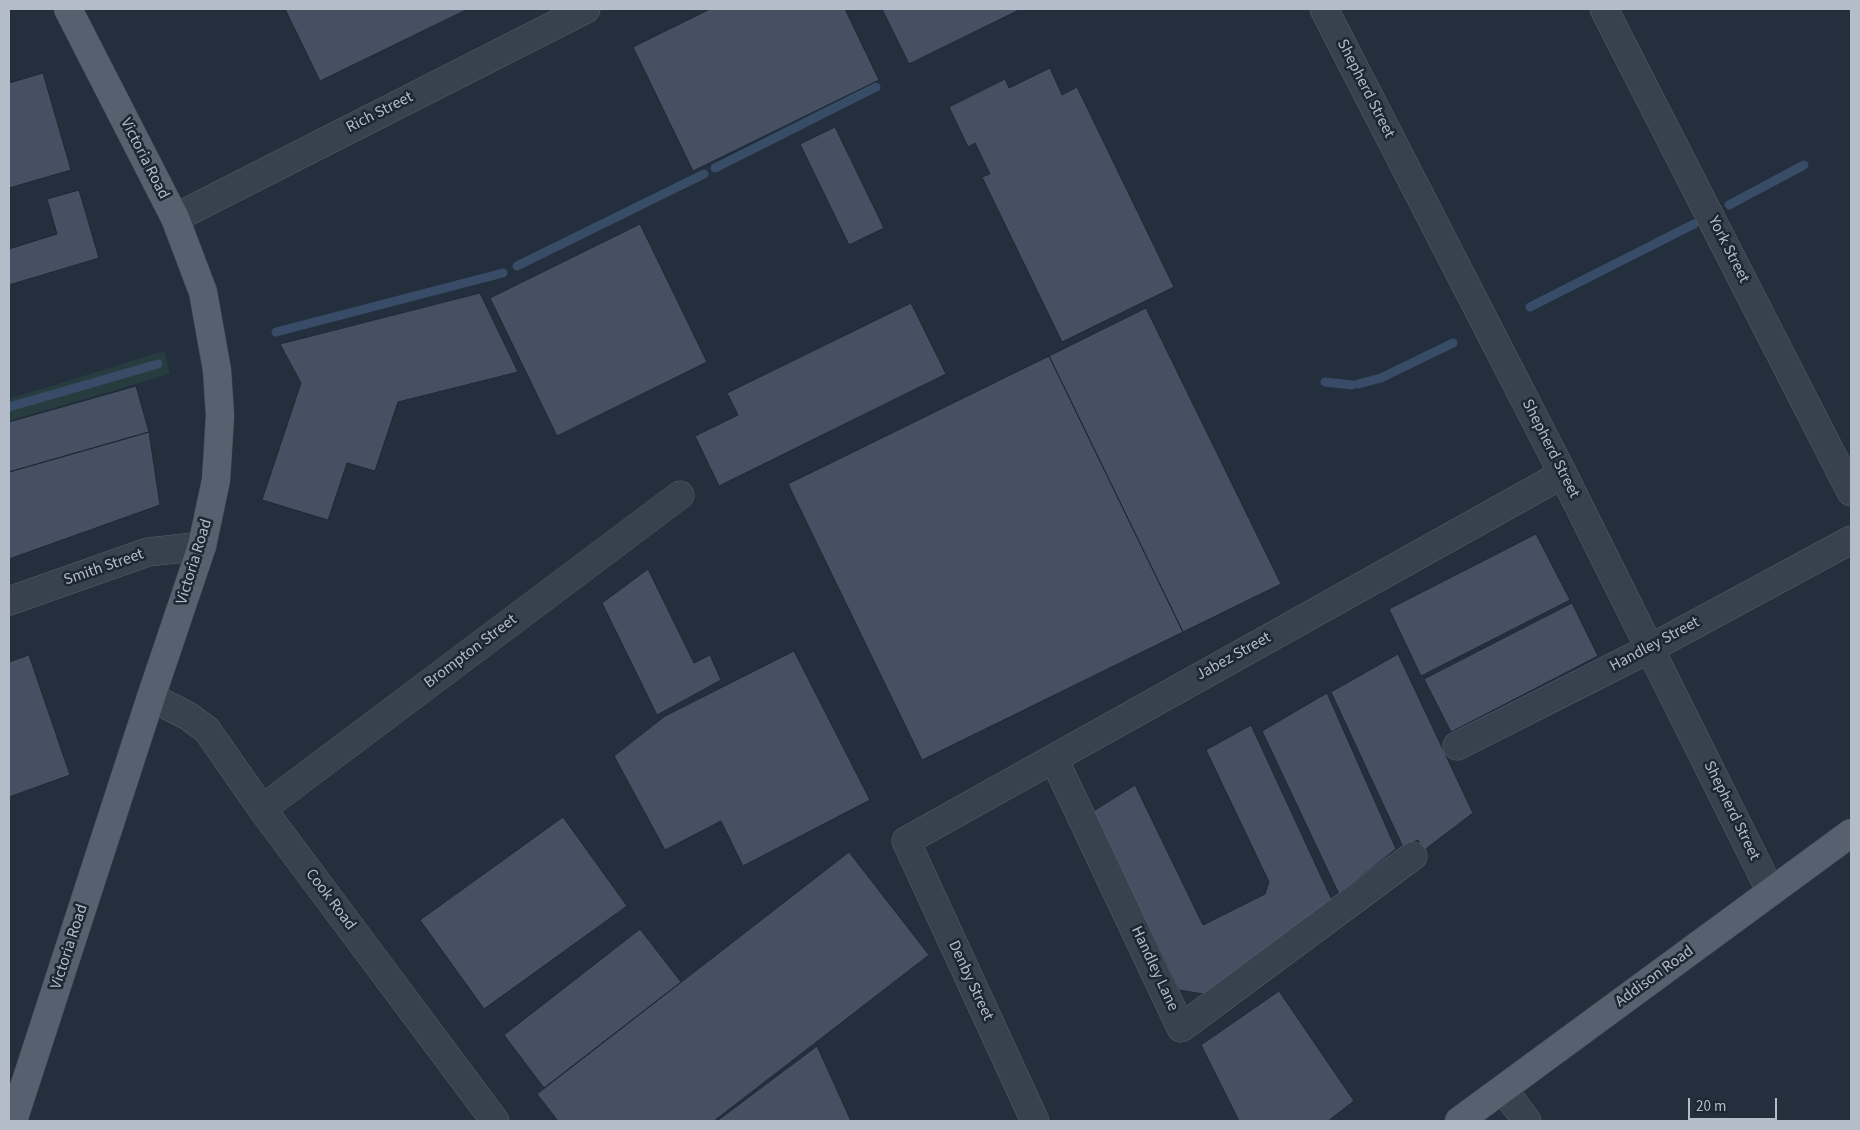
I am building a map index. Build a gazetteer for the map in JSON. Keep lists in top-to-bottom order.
{
  "streets": {
    "main road": ["Victoria Road", "Addison Road"],
    "street": [
      "Shepherd Street",
      "Rich Street",
      "York Street",
      "Smith Street",
      "Handley Street",
      "Brompton Street",
      "Jabez Street",
      "Cook Road",
      "Handley Lane",
      "Denby Street"
    ]
  },
  "crossings": [
    ["Shepherd Street", "Handley Street"],
    ["Shepherd Street", "Jabez Street"],
    ["Shepherd Street", "Addison Road"],
    ["Rich Street", "Victoria Road"],
    ["Victoria Road", "Smith Street"],
    ["Victoria Road", "Cook Road"],
    ["Brompton Street", "Cook Road"],
    ["Jabez Street", "Handley Lane"],
    ["Jabez Street", "Denby Street"]
  ],
  "scale_bar": "20 m"
}
